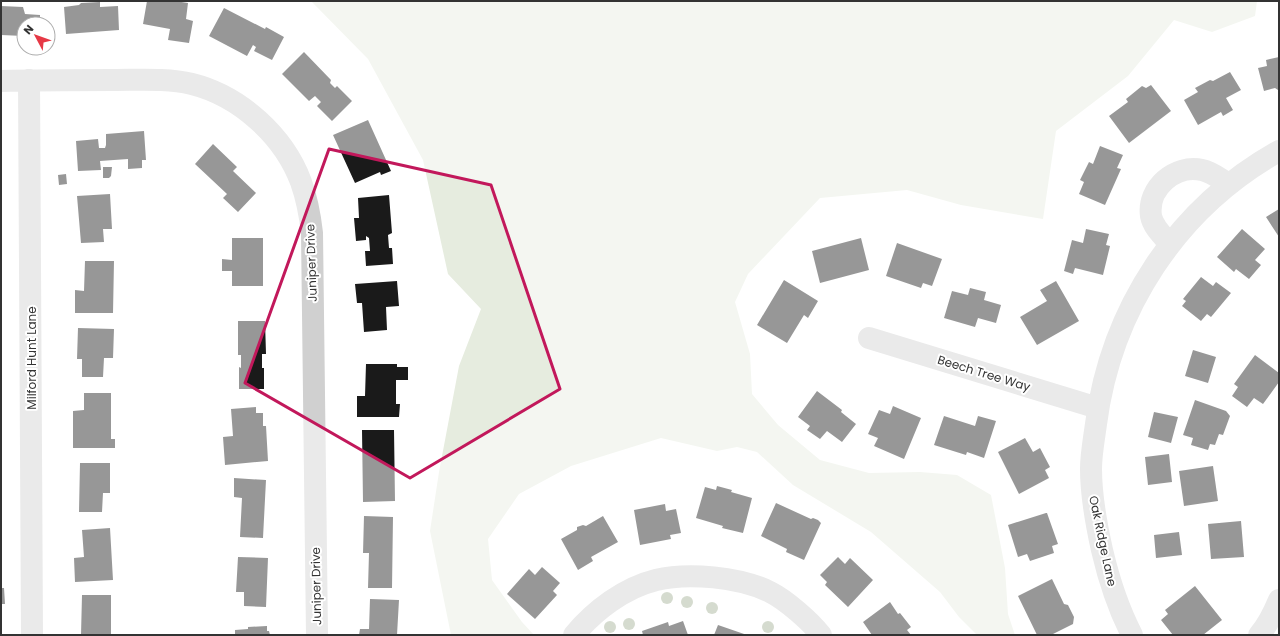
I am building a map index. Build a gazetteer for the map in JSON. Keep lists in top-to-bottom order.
{
  "streets": {
    "street": [
      "Juniper Drive",
      "Milford Hunt Lane",
      "Beech Tree Way",
      "Oak Ridge Lane"
    ]
  },
  "crossings": [
    ["Juniper Drive", "Milford Hunt Lane"],
    ["Beech Tree Way", "Oak Ridge Lane"]
  ],
  "north": "top left"
}
